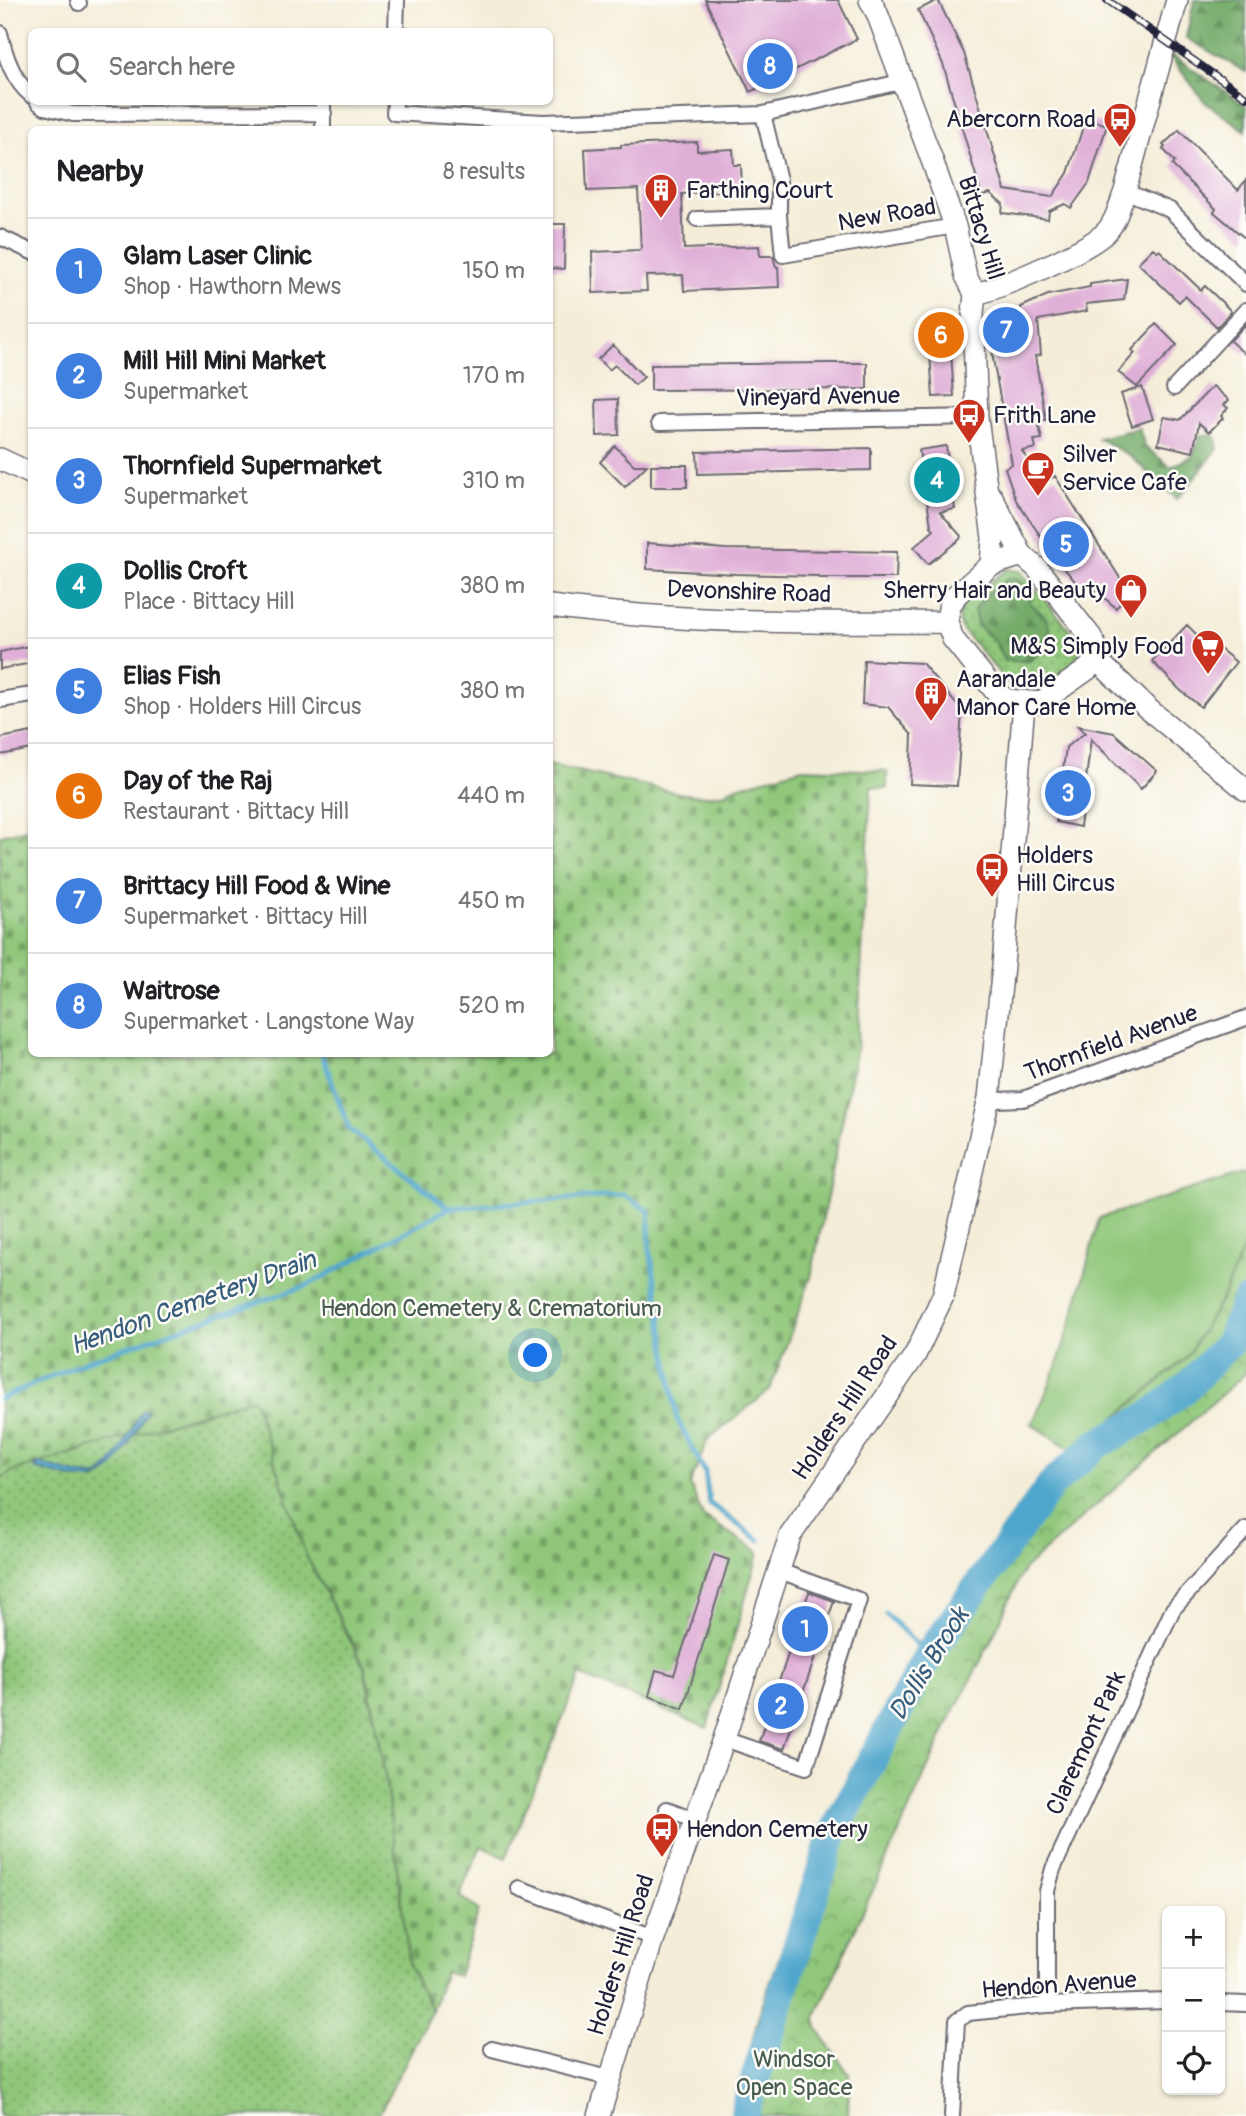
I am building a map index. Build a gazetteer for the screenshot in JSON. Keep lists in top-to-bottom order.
{
  "streets": {
    "main road": ["Bittacy Hill", "Devonshire Road", "Holders Hill Road"],
    "street": [
      "New Road",
      "Vineyard Avenue",
      "Thornfield Avenue",
      "Claremont Park",
      "Hendon Avenue"
    ]
  },
  "crossings": [
    ["New Road", "Bittacy Hill"],
    ["Bittacy Hill", "Vineyard Avenue"],
    ["Bittacy Hill", "Devonshire Road"],
    ["Bittacy Hill", "Holders Hill Road"],
    ["Devonshire Road", "Holders Hill Road"],
    ["Thornfield Avenue", "Holders Hill Road"],
    ["Claremont Park", "Hendon Avenue"]
  ],
  "water": ["Hendon Cemetery Drain", "Dollis Brook"],
  "parks": ["Hendon Cemetery & Crematorium", "Windsor Open Space"],
  "places": {
    "bus stop": [
      "Abercorn Road",
      "Frith Lane",
      "Holders Hill Circus",
      "Hendon Cemetery"
    ],
    "building": ["Farthing Court", "Aarandale Manor Care Home"],
    "cafe": ["Silver Service Cafe"],
    "shop": ["Sherry Hair and Beauty"],
    "supermarket": ["M&S Simply Food"]
  },
  "page": {
    "search": "Search here",
    "pins": [
      "8",
      "7",
      "6",
      "4",
      "5",
      "3",
      "1",
      "2"
    ],
    "heading": ["Nearby", "8 results"],
    "list": [
      {
        "mark": "1",
        "name": "Glam Laser Clinic",
        "note": "Shop · Hawthorn Mews",
        "value": "150 m"
      },
      {
        "mark": "2",
        "name": "Mill Hill Mini Market",
        "note": "Supermarket",
        "value": "170 m"
      },
      {
        "mark": "3",
        "name": "Thornfield Supermarket",
        "note": "Supermarket",
        "value": "310 m"
      },
      {
        "mark": "4",
        "name": "Dollis Croft",
        "note": "Place · Bittacy Hill",
        "value": "380 m"
      },
      {
        "mark": "5",
        "name": "Elias Fish",
        "note": "Shop · Holders Hill Circus",
        "value": "380 m"
      },
      {
        "mark": "6",
        "name": "Day of the Raj",
        "note": "Restaurant · Bittacy Hill",
        "value": "440 m"
      },
      {
        "mark": "7",
        "name": "Brittacy Hill Food & Wine",
        "note": "Supermarket · Bittacy Hill",
        "value": "450 m"
      },
      {
        "mark": "8",
        "name": "Waitrose",
        "note": "Supermarket · Langstone Way",
        "value": "520 m"
      }
    ],
    "map_buttons": ["+", "−"]
  }
}
